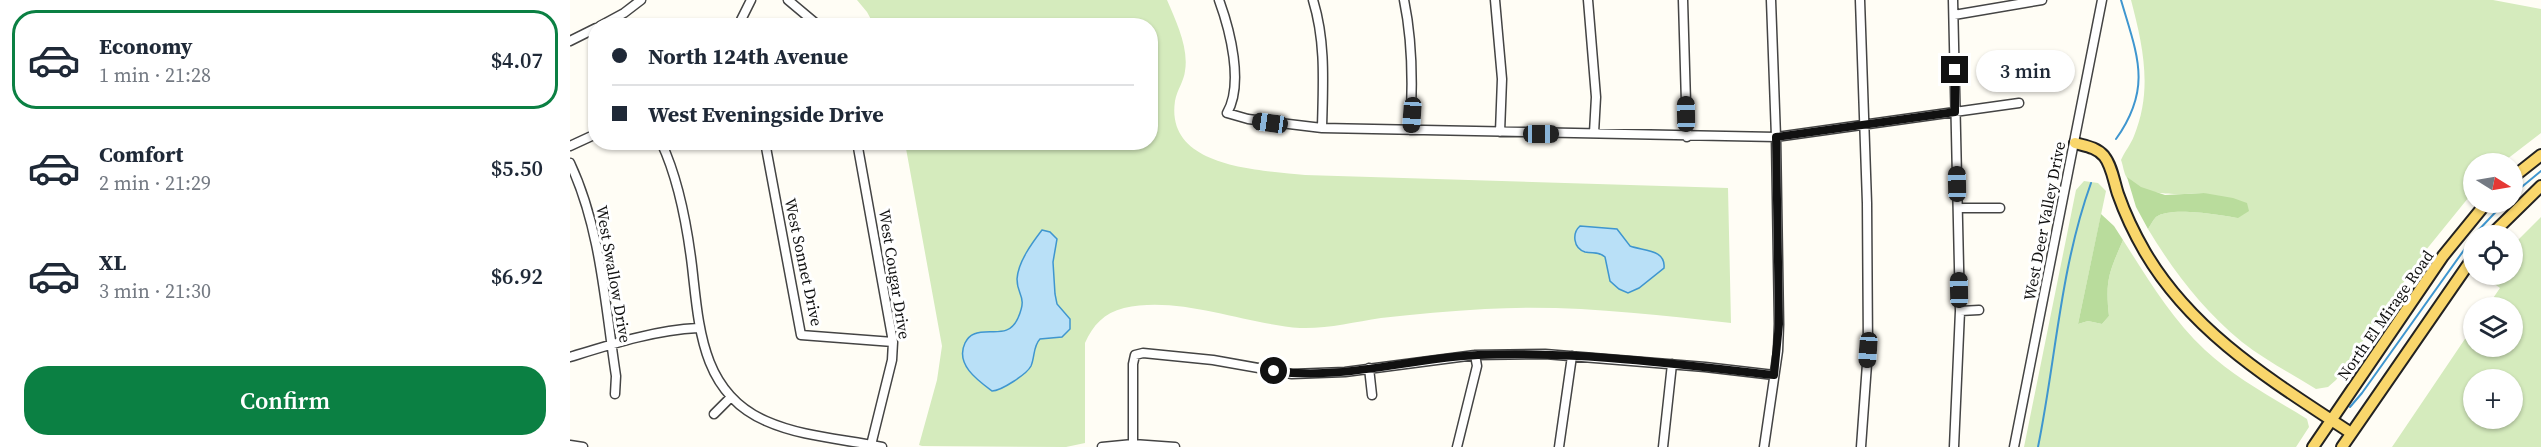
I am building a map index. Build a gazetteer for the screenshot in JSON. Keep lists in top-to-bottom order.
{
  "streets": {
    "main road": ["North El Mirage Road"],
    "street": [
      "West Deer Valley Drive",
      "West Sonnet Drive",
      "West Swallow Drive",
      "West Cougar Drive"
    ]
  },
  "crossings": [
    ["West Sonnet Drive", "West Cougar Drive"]
  ],
  "north": "right",
  "page": {
    "list": [
      {
        "name": "Economy",
        "note": "1 min · 21:28",
        "value": "$4.07"
      },
      {
        "name": "Comfort",
        "note": "2 min · 21:29",
        "value": "$5.50"
      },
      {
        "name": "XL",
        "note": "3 min · 21:30",
        "value": "$6.92"
      }
    ],
    "banner": ["North 124th Avenue", "West Eveningside Drive"],
    "bubble": "3 min",
    "map_buttons": "+",
    "buttons": "Confirm"
  }
}
